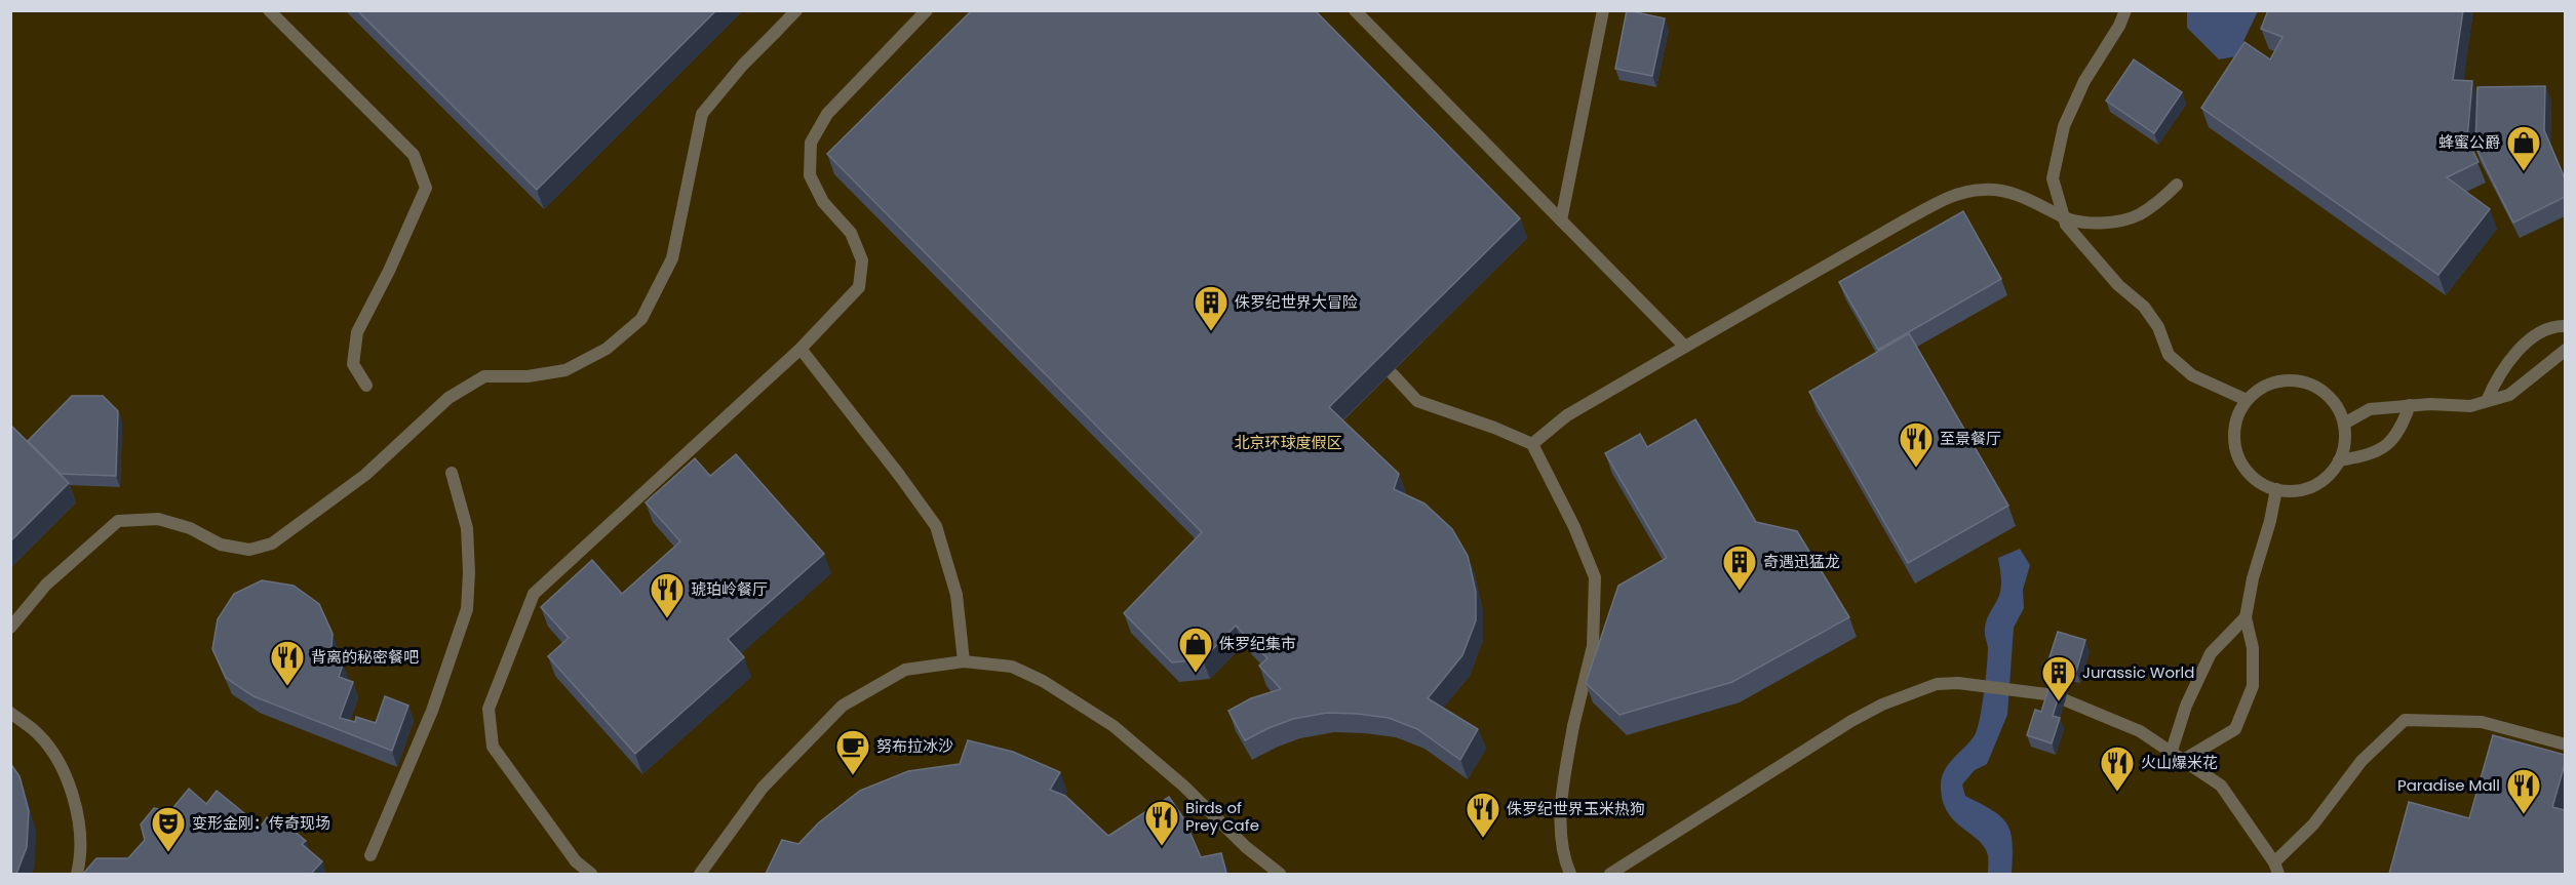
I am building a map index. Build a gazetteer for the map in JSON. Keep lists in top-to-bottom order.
{
  "parks": ["北京环球度假区"],
  "places": {
    "shop": ["蜂蜜公爵", "侏罗纪集市"],
    "building": ["侏罗纪世界大冒险", "奇遇迅猛龙", "Jurassic World"],
    "restaurant": [
      "至景餐厅",
      "琥珀岭餐厅",
      "背离的秘密餐吧",
      "火山爆米花",
      "Paradise Mall",
      "侏罗纪世界玉米热狗",
      "Birds of Prey Cafe"
    ],
    "cafe": ["努布拉冰沙"],
    "theatre": ["变形金刚：传奇现场"]
  }
}
